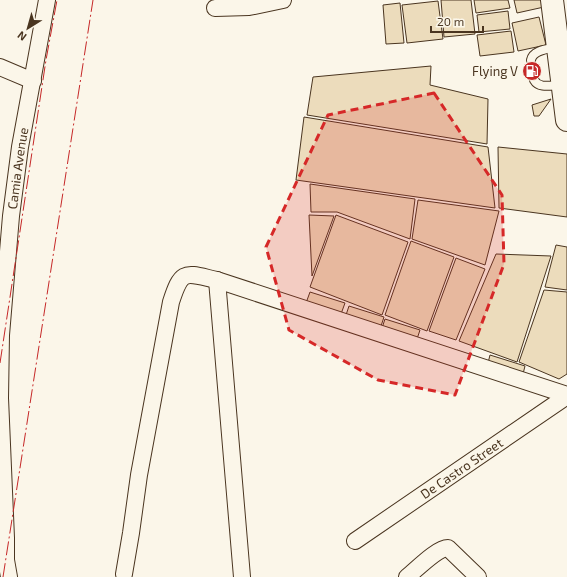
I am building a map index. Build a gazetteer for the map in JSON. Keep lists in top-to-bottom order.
{
  "streets": {
    "street": ["Camia Avenue", "De Castro Street"]
  },
  "places": {
    "fuel station": ["Flying V"]
  },
  "scale_bar": "20 m",
  "north": "bottom left"
}
